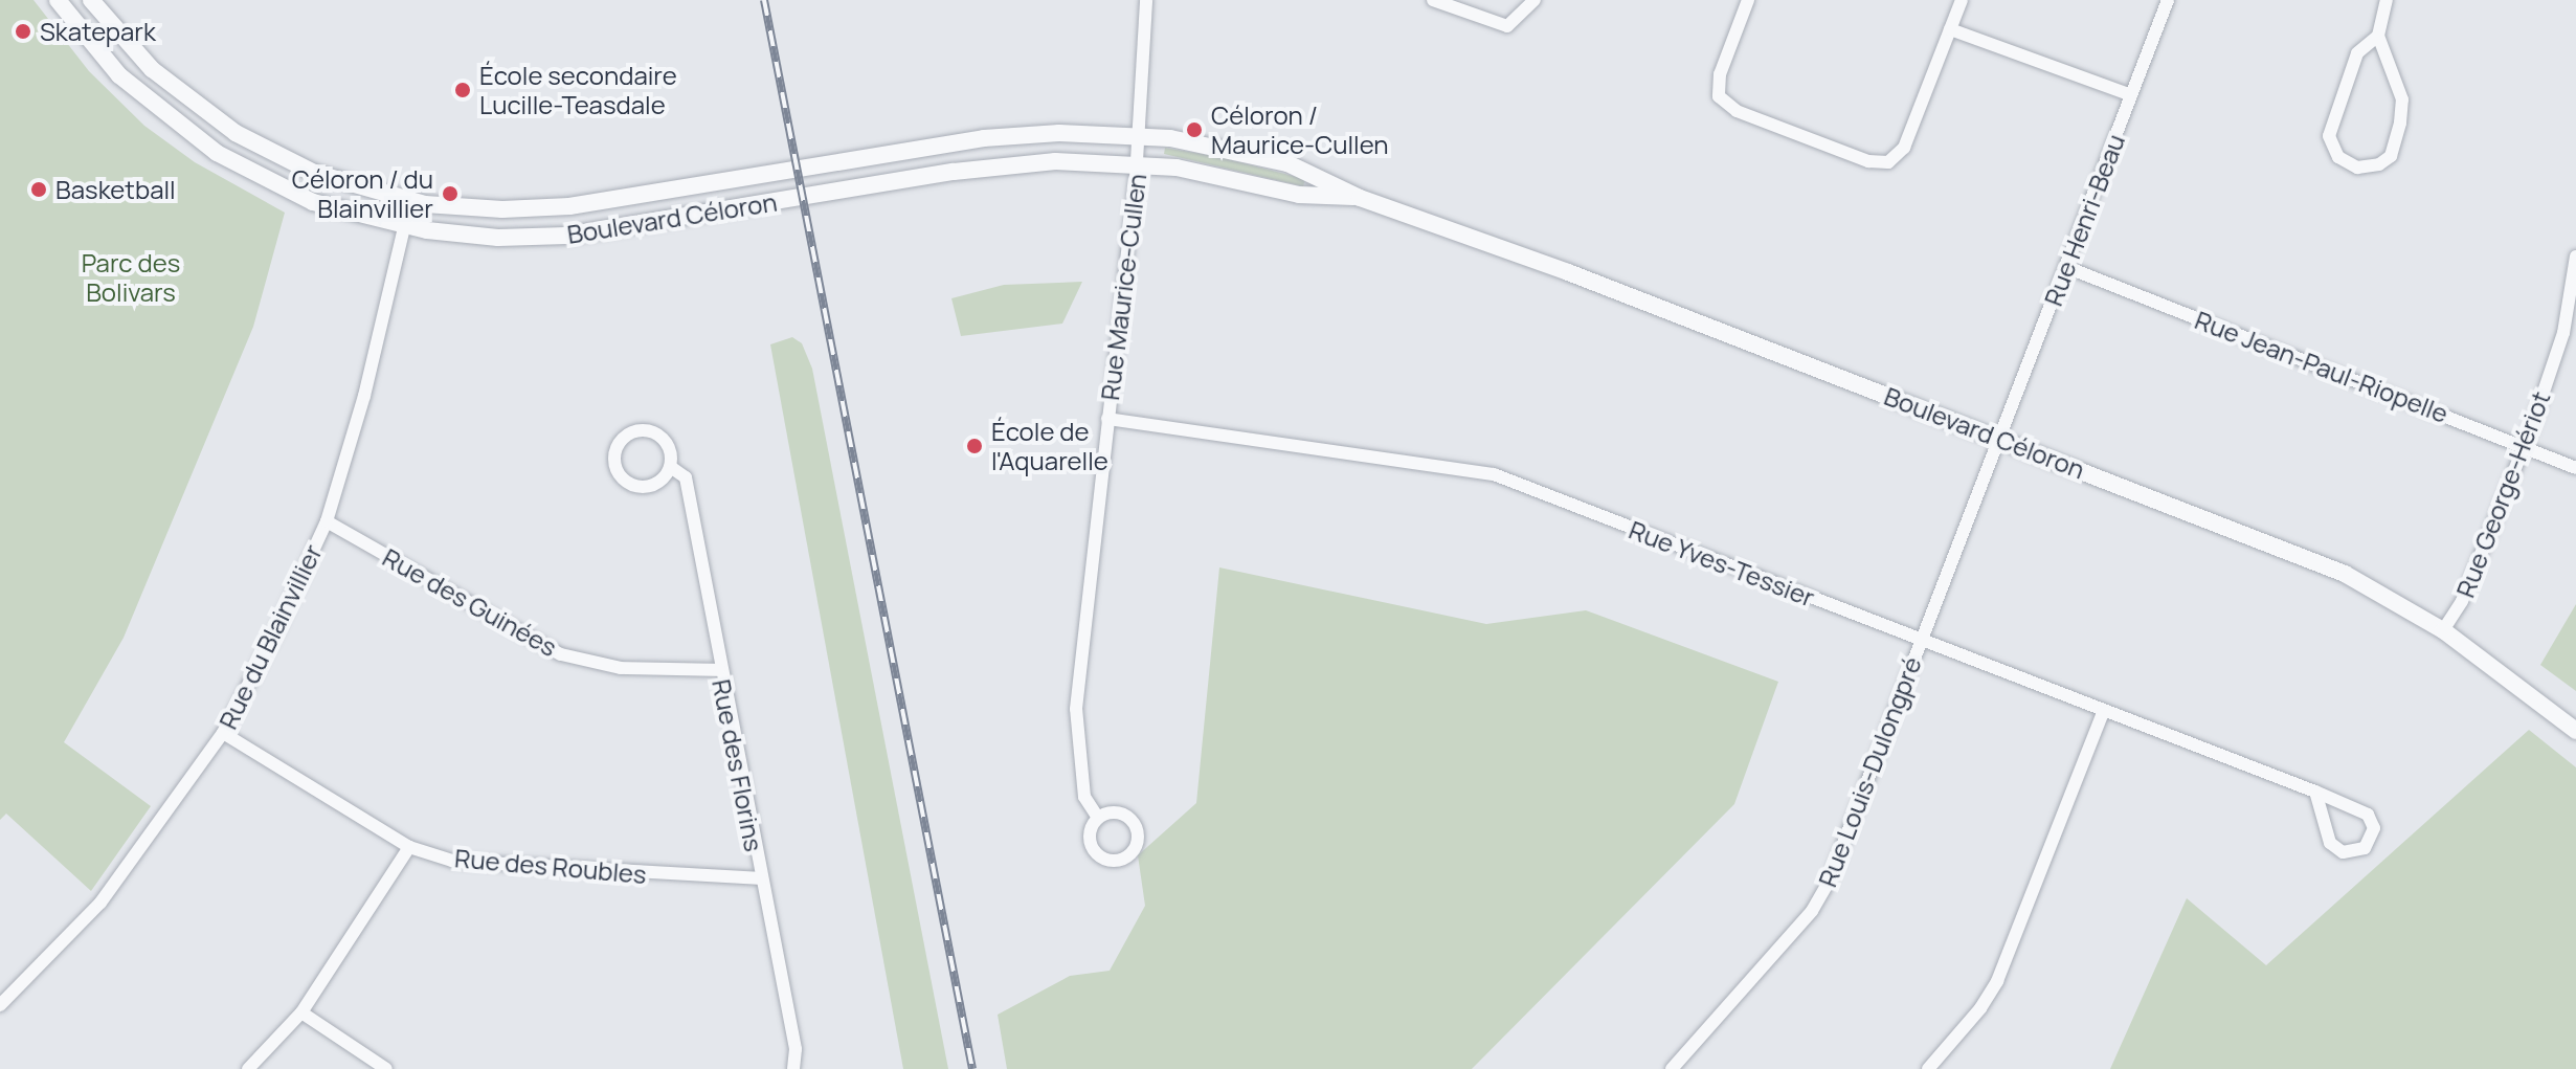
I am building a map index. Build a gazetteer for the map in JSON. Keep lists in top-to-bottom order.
{
  "streets": {
    "street": [
      "Boulevard Céloron",
      "Rue Henri-Beau",
      "Rue Maurice-Cullen",
      "Rue Jean-Paul-Riopelle",
      "Rue George-Hériot",
      "Rue Yves-Tessier",
      "Rue des Guinées",
      "Rue du Blainvillier",
      "Rue des Florins",
      "Rue Louis-Dulongpré",
      "Rue des Roubles"
    ]
  },
  "crossings": [
    ["Boulevard Céloron", "Rue Henri-Beau"],
    ["Boulevard Céloron", "Rue Maurice-Cullen"],
    ["Boulevard Céloron", "Rue George-Hériot"],
    ["Boulevard Céloron", "Rue du Blainvillier"],
    ["Boulevard Céloron", "Rue Louis-Dulongpré"],
    ["Rue Henri-Beau", "Rue Jean-Paul-Riopelle"],
    ["Rue Henri-Beau", "Rue Louis-Dulongpré"],
    ["Rue Maurice-Cullen", "Rue Yves-Tessier"],
    ["Rue Jean-Paul-Riopelle", "Rue George-Hériot"],
    ["Rue Yves-Tessier", "Rue Louis-Dulongpré"],
    ["Rue des Guinées", "Rue du Blainvillier"],
    ["Rue des Guinées", "Rue des Florins"],
    ["Rue du Blainvillier", "Rue des Roubles"],
    ["Rue des Florins", "Rue des Roubles"]
  ],
  "parks": ["Parc des Bolivars"],
  "places": [
    "Skatepark",
    "École secondaire Lucille-Teasdale",
    "Céloron / Maurice-Cullen",
    "Basketball",
    "Céloron / du Blainvillier",
    "École de l'Aquarelle"
  ]
}
